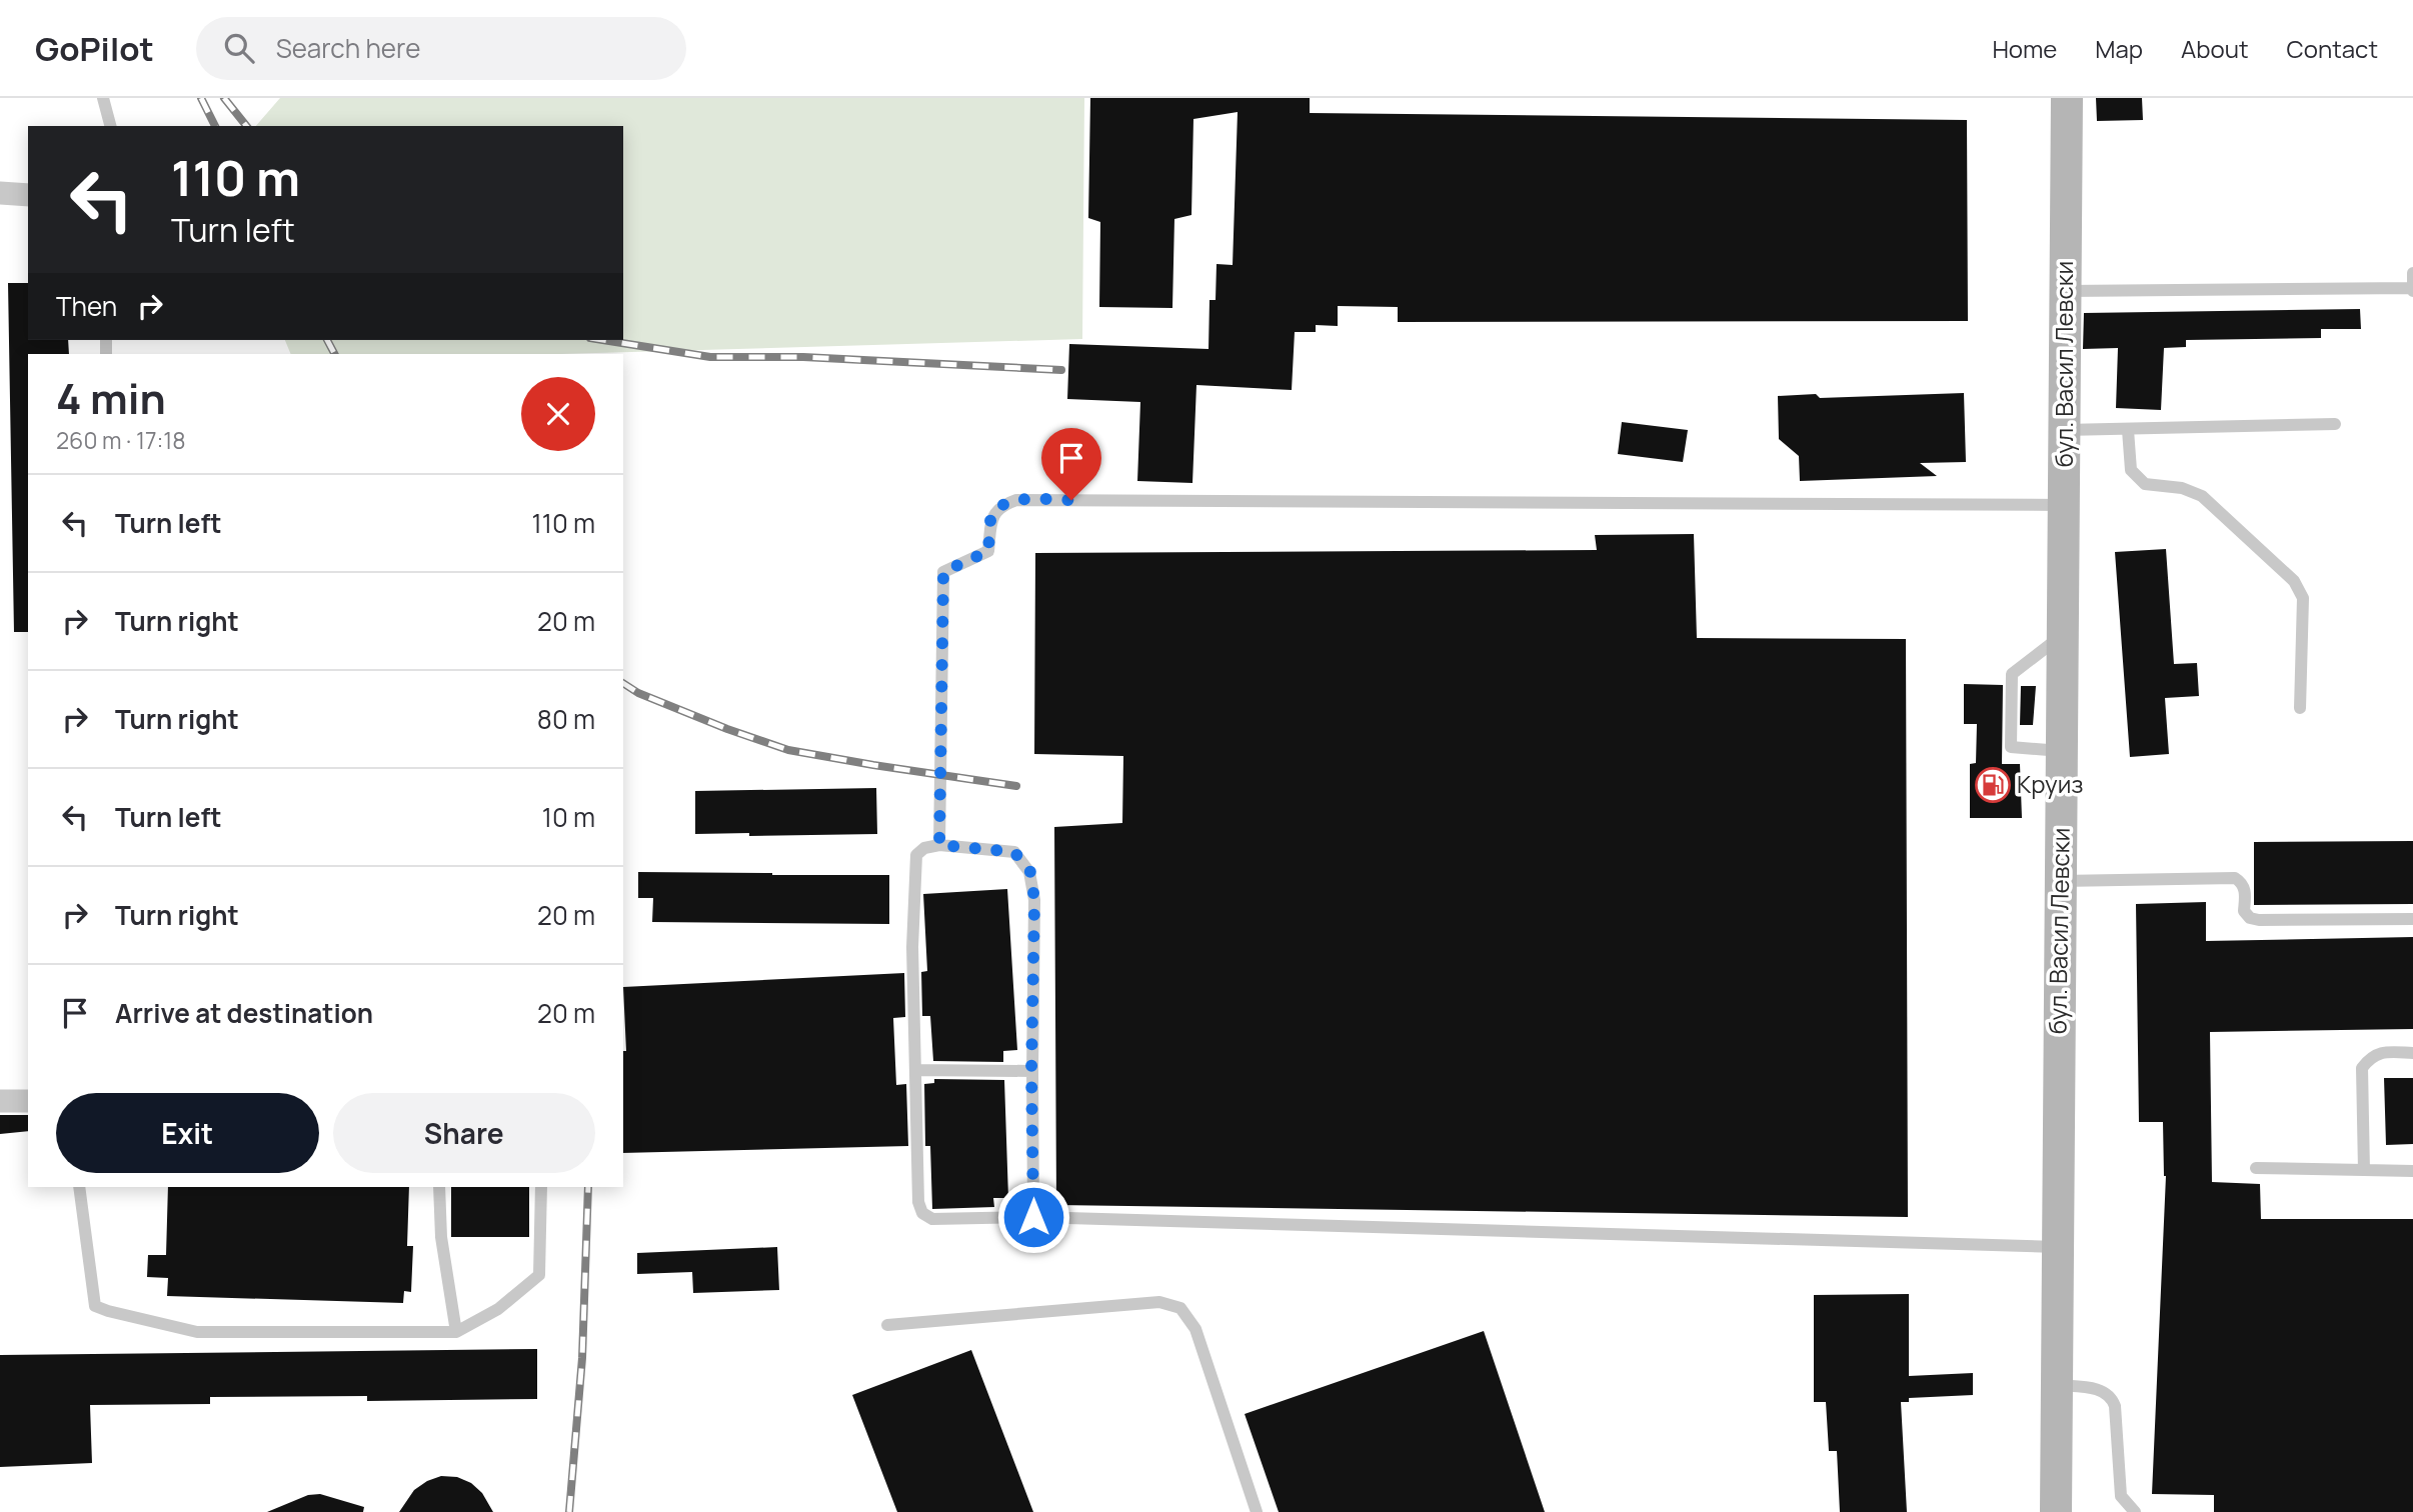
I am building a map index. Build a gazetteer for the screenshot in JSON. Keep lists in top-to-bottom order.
{
  "streets": {
    "street": ["бул. Васил Левски"]
  },
  "places": {
    "fuel station": ["Круиз"]
  },
  "page": {
    "header": "GoPilot",
    "search": "Search here",
    "nav": [
      "Home",
      "Map",
      "About",
      "Contact"
    ],
    "turn": ["110 m", "Turn left"],
    "then": "Then",
    "heading": ["4 min", "260 m · 17:18"],
    "list": [
      {
        "name": "Turn left",
        "value": "110 m"
      },
      {
        "name": "Turn right",
        "value": "20 m"
      },
      {
        "name": "Turn right",
        "value": "80 m"
      },
      {
        "name": "Turn left",
        "value": "10 m"
      },
      {
        "name": "Turn right",
        "value": "20 m"
      },
      {
        "name": "Arrive at destination",
        "value": "20 m"
      }
    ],
    "buttons": ["Exit", "Share"]
  }
}
